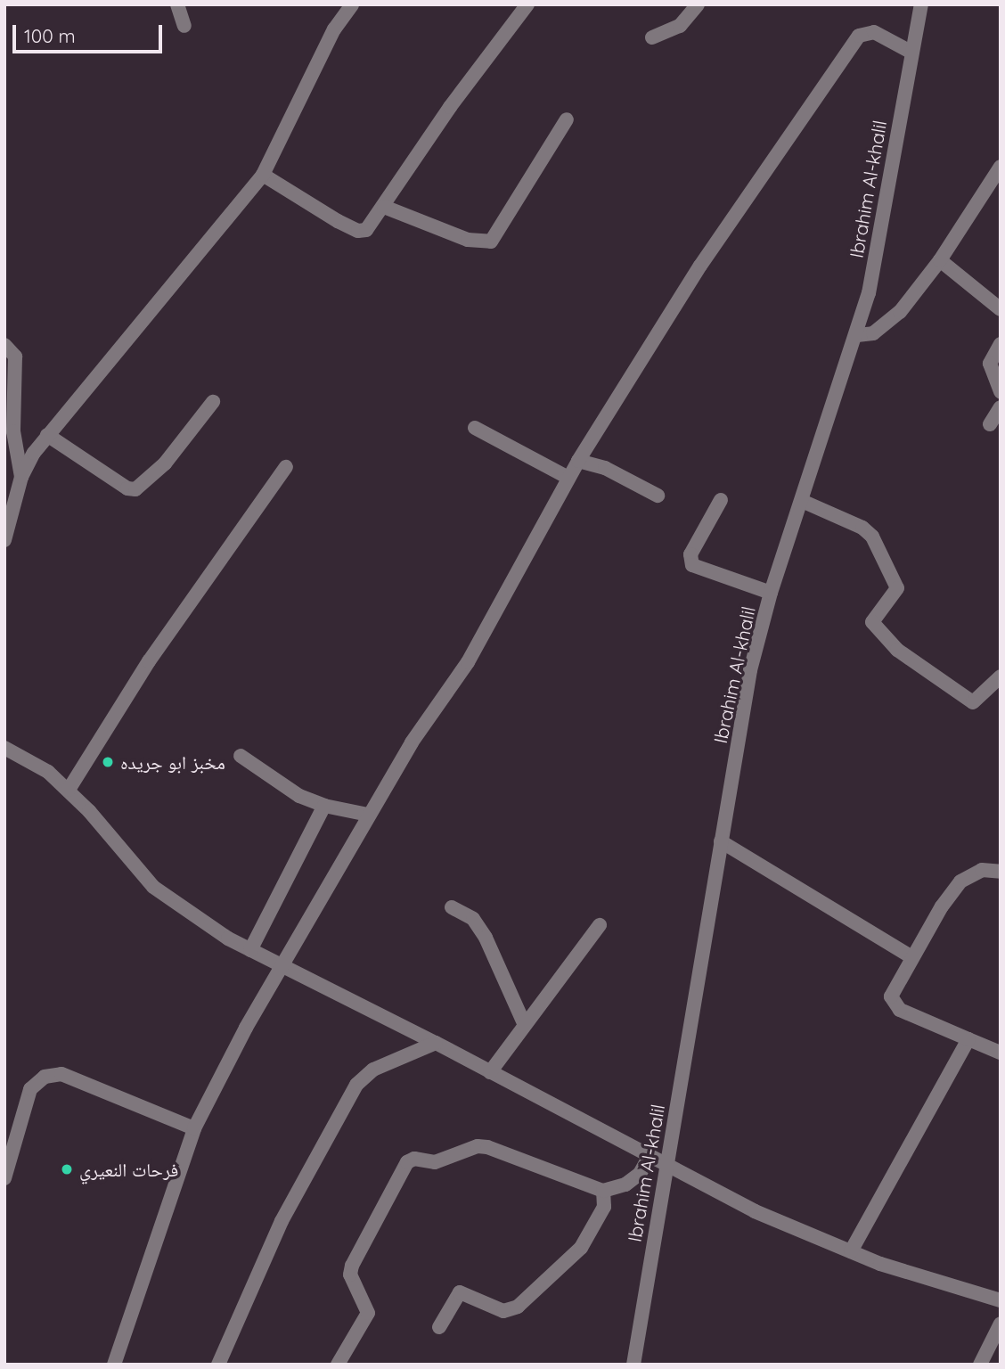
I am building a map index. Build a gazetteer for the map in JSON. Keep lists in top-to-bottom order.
{
  "streets": {
    "street": ["Ibrahim Al-khalil"]
  },
  "places": ["مخبز ابو جريده", "فرحات النعيري"],
  "scale_bar": "100 m"
}
